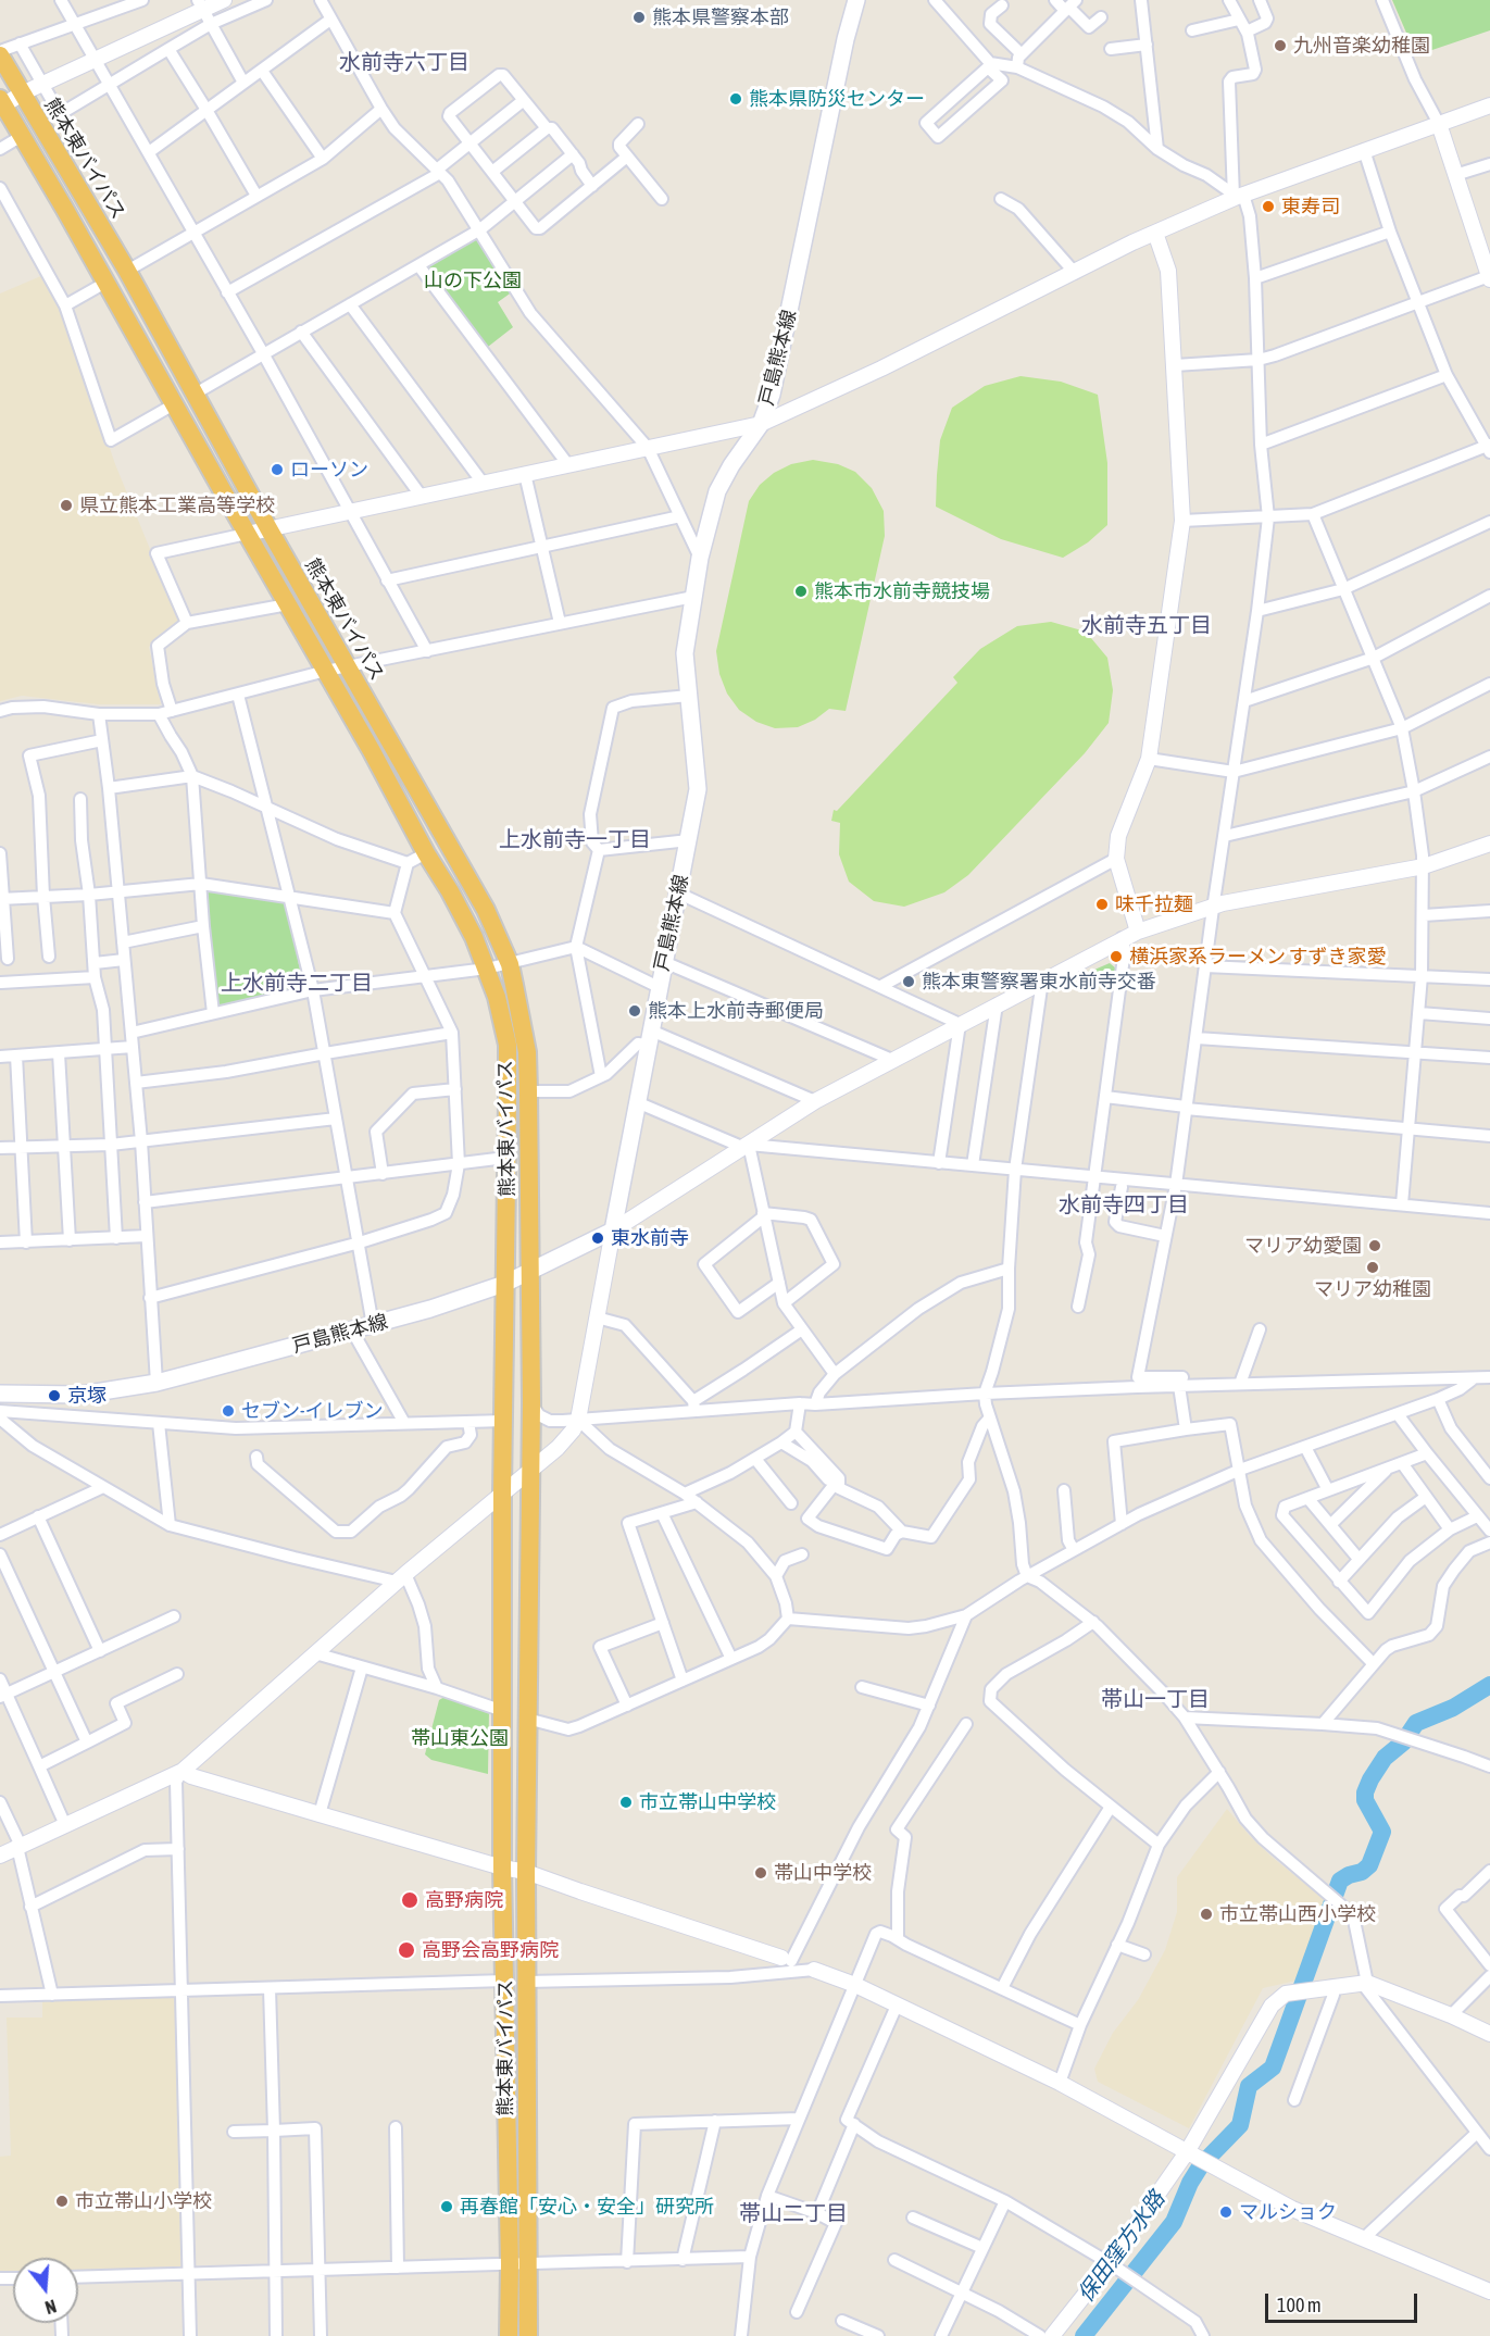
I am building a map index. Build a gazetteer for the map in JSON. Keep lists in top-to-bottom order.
{
  "streets": {
    "highway": ["熊本東バイパス"],
    "main road": ["戸島熊本線"]
  },
  "crossings": [
    ["熊本東バイパス", "戸島熊本線"]
  ],
  "districts": [
    "水前寺六丁目",
    "水前寺五丁目",
    "上水前寺一丁目",
    "上水前寺二丁目",
    "水前寺四丁目",
    "帯山一丁目",
    "帯山二丁目"
  ],
  "water": ["保田窪方水路"],
  "parks": ["山の下公園", "帯山東公園"],
  "places": [
    "熊本県警察本部",
    "九州音楽幼稚園",
    "熊本県防災センター",
    "東寿司",
    "ローソン",
    "県立熊本工業高等学校",
    "熊本市水前寺競技場",
    "味千拉麺",
    "横浜家系ラーメン すずき家愛",
    "熊本東警察署東水前寺交番",
    "熊本上水前寺郵便局",
    "東水前寺",
    "マリア幼愛園",
    "マリア幼稚園",
    "京塚",
    "セブン-イレブン",
    "市立帯山中学校",
    "帯山中学校",
    "高野病院",
    "市立帯山西小学校",
    "高野会高野病院",
    "市立帯山小学校",
    "再春館「安心・安全」研究所",
    "マルショク"
  ],
  "scale_bar": "100 m",
  "north": "bottom"
}
